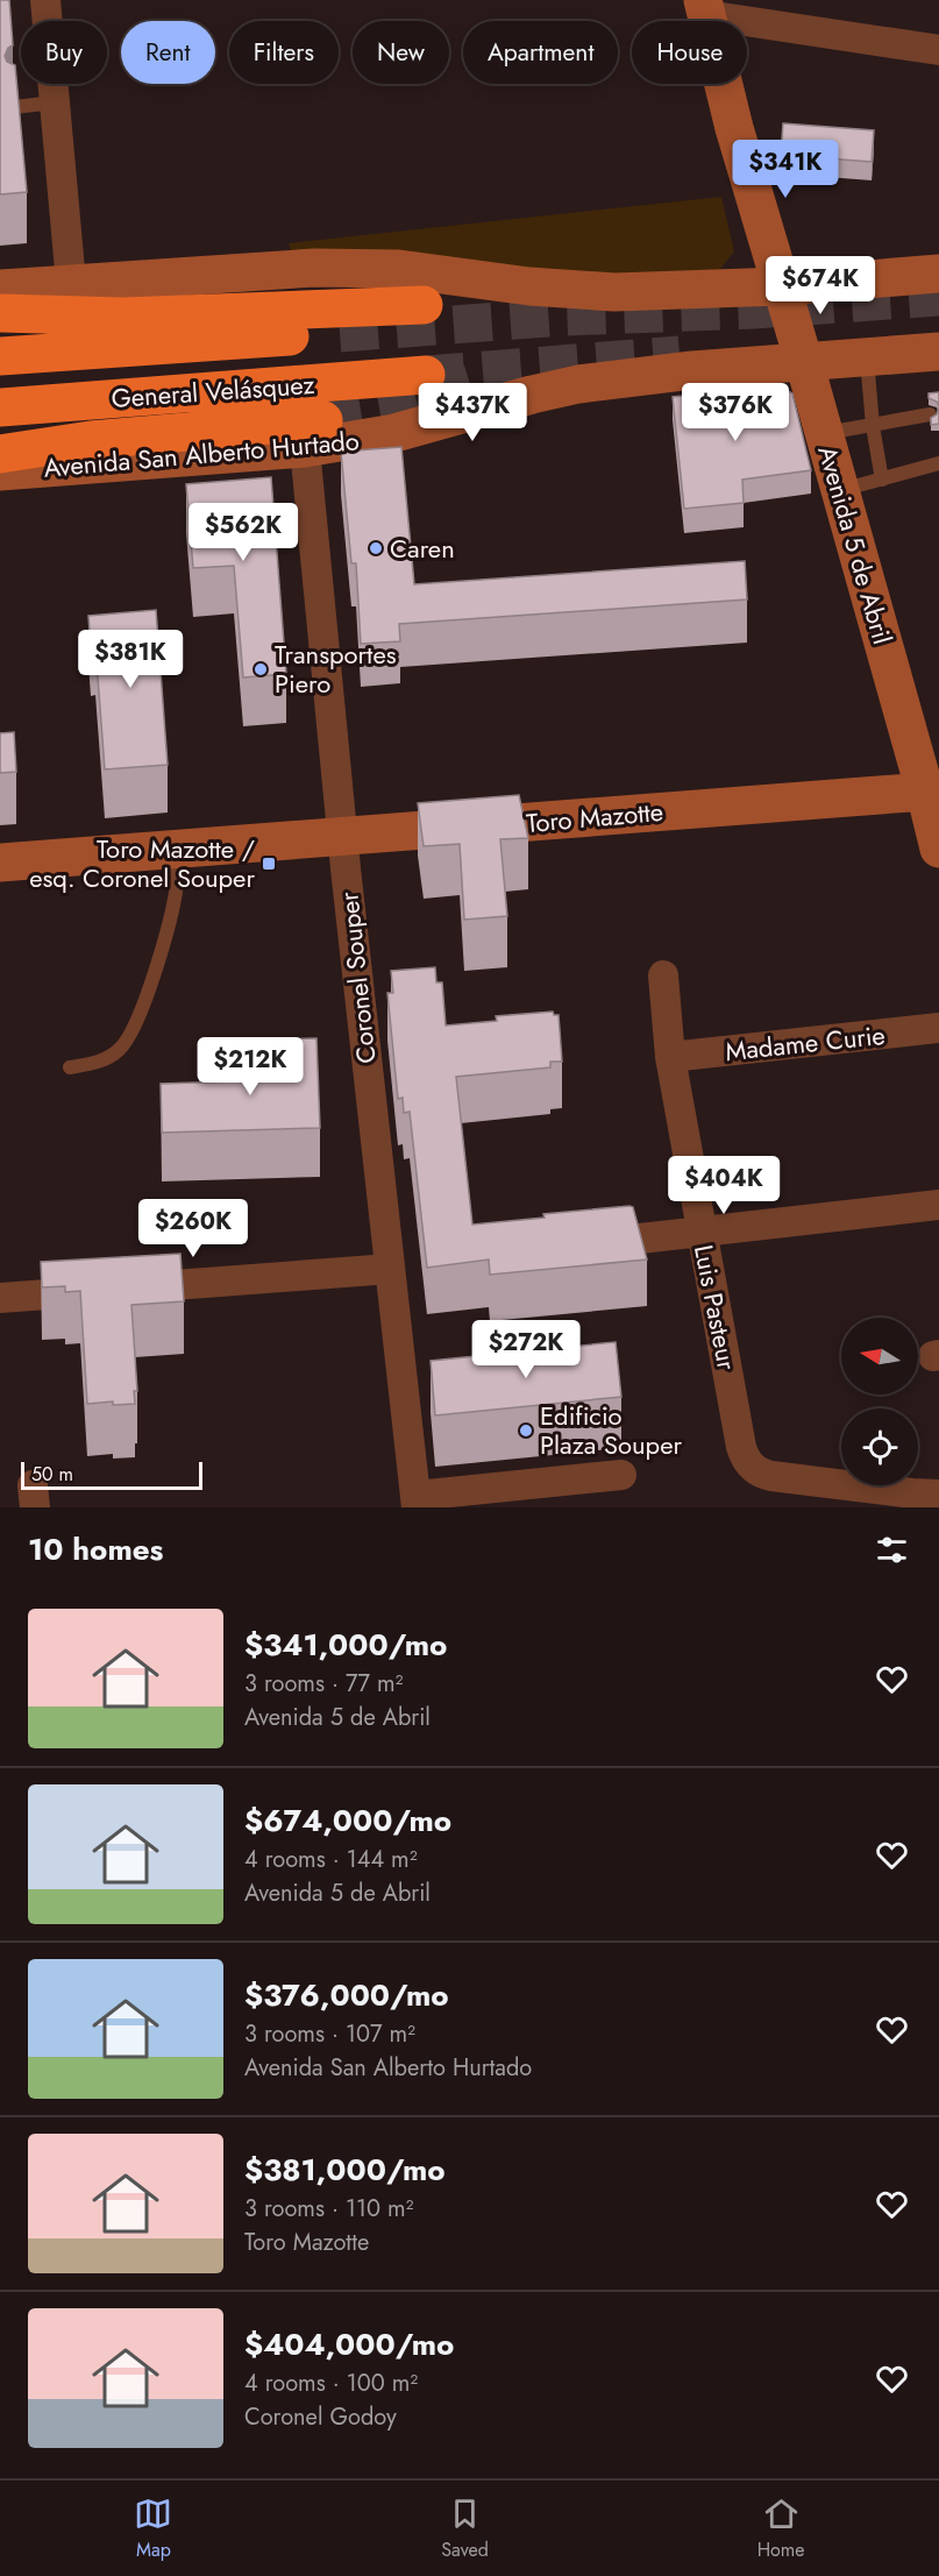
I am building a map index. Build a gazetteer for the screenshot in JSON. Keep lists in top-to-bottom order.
{
  "streets": {
    "highway": ["General Velásquez"],
    "main road": ["Avenida San Alberto Hurtado", "Avenida 5 de Abril", "Toro Mazotte"],
    "street": ["Coronel Souper", "Madame Curie", "Luis Pasteur"]
  },
  "crossings": [
    ["Avenida San Alberto Hurtado", "Avenida 5 de Abril"],
    ["Avenida San Alberto Hurtado", "Coronel Souper"],
    ["Avenida 5 de Abril", "Toro Mazotte"],
    ["Toro Mazotte", "Coronel Souper"],
    ["Madame Curie", "Luis Pasteur"]
  ],
  "places": {
    "other": ["Caren", "Transportes Piero", "Edificio Plaza Souper"],
    "transit": ["Toro Mazotte / esq. Coronel Souper"]
  },
  "scale_bar": "50 m",
  "north": "left",
  "page": {
    "chip": [
      "Buy",
      "Rent",
      "Filters",
      "New",
      "Apartment",
      "House"
    ],
    "price": [
      "$341K",
      "$674K",
      "$437K",
      "$376K",
      "$562K",
      "$381K",
      "$212K",
      "$404K",
      "$260K",
      "$272K"
    ],
    "scale": "50 m",
    "heading": "10 homes",
    "list": [
      {
        "name": "$341,000/mo",
        "note": "3 rooms · 77 m² · Avenida 5 de Abril"
      },
      {
        "name": "$674,000/mo",
        "note": "4 rooms · 144 m² · Avenida 5 de Abril"
      },
      {
        "name": "$376,000/mo",
        "note": "3 rooms · 107 m² · Avenida San Alberto Hurtado"
      },
      {
        "name": "$381,000/mo",
        "note": "3 rooms · 110 m² · Toro Mazotte"
      },
      {
        "name": "$404,000/mo",
        "note": "4 rooms · 100 m² · Coronel Godoy"
      }
    ],
    "tabs": ["Map", "Saved", "Home"]
  }
}
